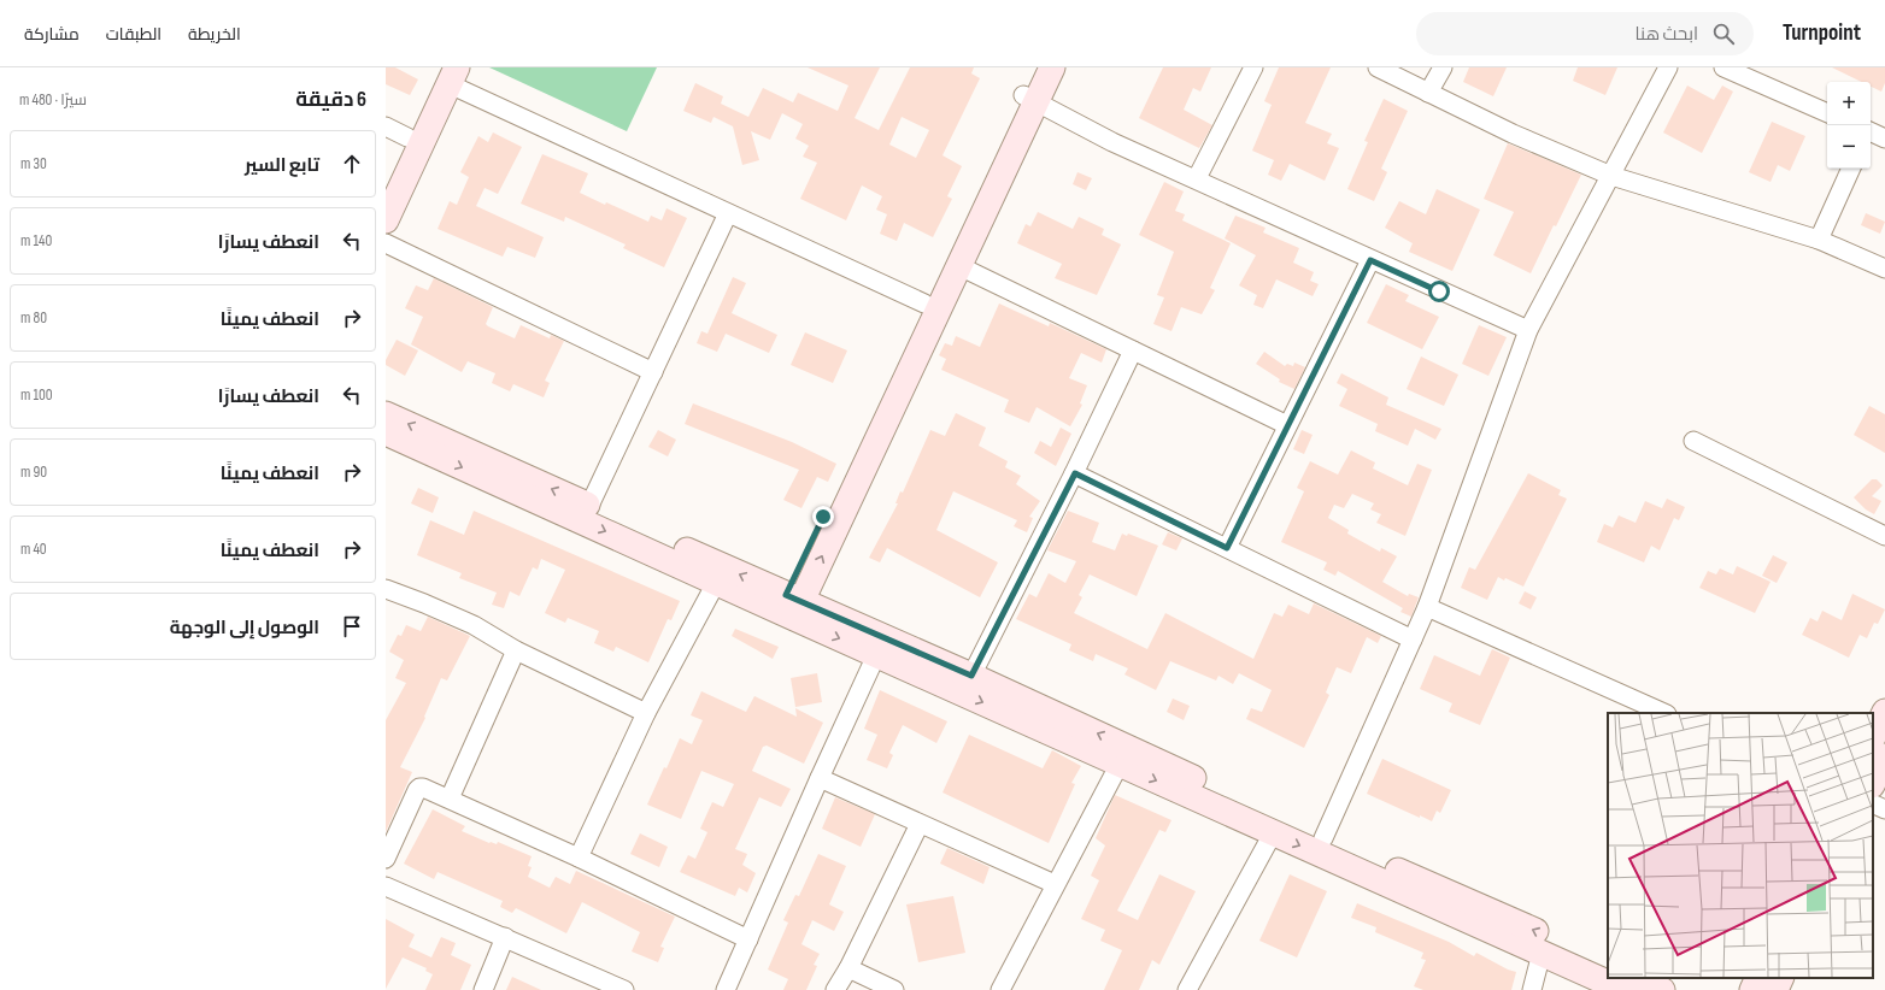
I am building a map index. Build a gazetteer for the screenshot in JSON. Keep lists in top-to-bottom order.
{
  "page": {
    "header": "Turnpoint",
    "search": "ابحث هنا",
    "nav": ["الخريطة", "الطبقات", "مشاركة"],
    "heading": ["6 دقيقة", "سيرًا · 480 m"],
    "map_buttons": ["+", "−"],
    "list": [
      ["تابع السير", "30 m"],
      ["انعطف يسارًا", "140 m"],
      ["انعطف يمينًا", "80 m"],
      ["انعطف يسارًا", "100 m"],
      ["انعطف يمينًا", "90 m"],
      ["انعطف يمينًا", "40 m"],
      "الوصول إلى الوجهة"
    ]
  }
}
